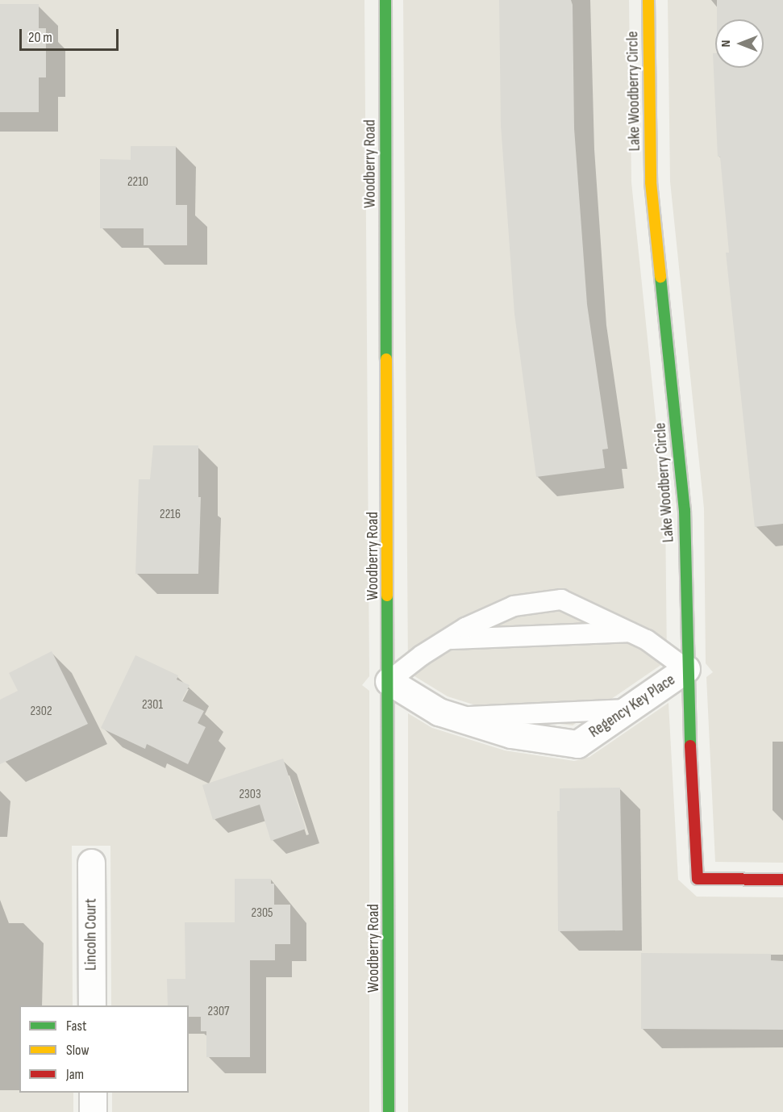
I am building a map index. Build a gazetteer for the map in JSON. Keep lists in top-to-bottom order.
{
  "streets": {
    "street": [
      "Lake Woodberry Circle",
      "Woodberry Road",
      "Regency Key Place",
      "Lincoln Court"
    ]
  },
  "crossings": [
    ["Lake Woodberry Circle", "Regency Key Place"],
    ["Woodberry Road", "Regency Key Place"]
  ],
  "house_numbers": [
    "2210",
    "2216",
    "2301",
    "2302",
    "2303",
    "2305",
    "2307"
  ],
  "legend": ["Fast", "Slow", "Jam"],
  "scale_bar": "20 m",
  "north": "left"
}
